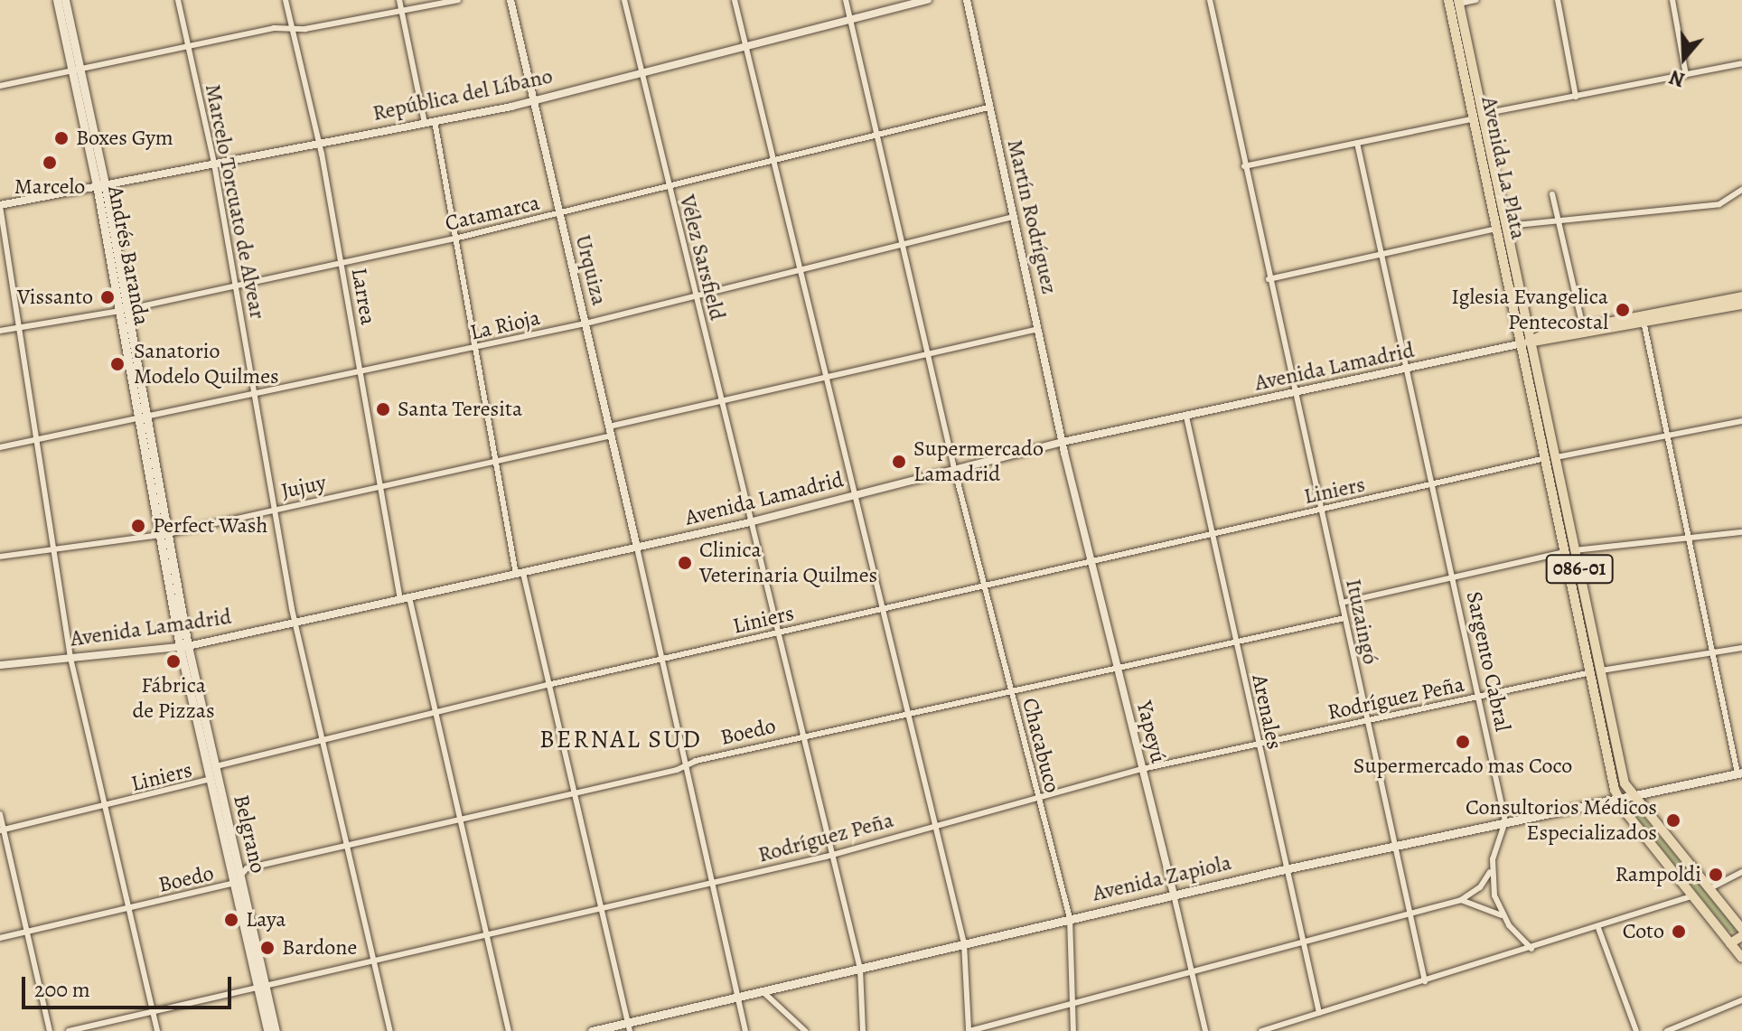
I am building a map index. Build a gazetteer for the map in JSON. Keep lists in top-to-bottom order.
{
  "streets": {
    "main road": [
      "Avenida La Plata",
      "Andrés Baranda",
      "Avenida Lamadrid",
      "086-01",
      "Belgrano",
      "Avenida Zapiola"
    ],
    "street": [
      "República del Líbano",
      "Marcelo Torcuato de Alvear",
      "Catamarca",
      "Martín Rodríguez",
      "Vélez Sarsfield",
      "Urquiza",
      "Larrea",
      "La Rioja",
      "Jujuy",
      "Liniers",
      "Ituzaingó",
      "Sargento Cabral",
      "Rodríguez Peña",
      "Arenales",
      "Boedo",
      "Yapeyú",
      "Chacabuco"
    ]
  },
  "crossings": [
    ["República del Líbano", "Marcelo Torcuato de Alvear"],
    ["República del Líbano", "Andrés Baranda"],
    ["República del Líbano", "Vélez Sarsfield"],
    ["República del Líbano", "Urquiza"],
    ["República del Líbano", "Larrea"],
    ["República del Líbano", "Chacabuco"],
    ["Avenida La Plata", "Avenida Lamadrid"],
    ["Avenida La Plata", "086-01"],
    ["Marcelo Torcuato de Alvear", "Catamarca"],
    ["Marcelo Torcuato de Alvear", "La Rioja"],
    ["Marcelo Torcuato de Alvear", "Avenida Lamadrid"],
    ["Marcelo Torcuato de Alvear", "Jujuy"],
    ["Marcelo Torcuato de Alvear", "Liniers"],
    ["Marcelo Torcuato de Alvear", "Rodríguez Peña"],
    ["Marcelo Torcuato de Alvear", "Boedo"],
    ["Catamarca", "Martín Rodríguez"],
    ["Catamarca", "Andrés Baranda"],
    ["Catamarca", "Vélez Sarsfield"],
    ["Catamarca", "Urquiza"],
    ["Catamarca", "Larrea"],
    ["Catamarca", "Chacabuco"],
    ["Martín Rodríguez", "La Rioja"],
    ["Martín Rodríguez", "Avenida Lamadrid"],
    ["Martín Rodríguez", "Yapeyú"],
    ["Andrés Baranda", "La Rioja"],
    ["Andrés Baranda", "Avenida Lamadrid"],
    ["Andrés Baranda", "Jujuy"],
    ["Andrés Baranda", "Belgrano"],
    ["Vélez Sarsfield", "La Rioja"],
    ["Vélez Sarsfield", "Avenida Lamadrid"],
    ["Vélez Sarsfield", "Liniers"],
    ["Vélez Sarsfield", "Rodríguez Peña"],
    ["Vélez Sarsfield", "Boedo"],
    ["Vélez Sarsfield", "Avenida Zapiola"],
    ["Urquiza", "La Rioja"],
    ["Urquiza", "Avenida Lamadrid"],
    ["Urquiza", "Jujuy"],
    ["Larrea", "La Rioja"],
    ["Larrea", "Avenida Lamadrid"],
    ["Larrea", "Jujuy"],
    ["La Rioja", "Chacabuco"],
    ["Avenida Lamadrid", "086-01"],
    ["Avenida Lamadrid", "Ituzaingó"],
    ["Avenida Lamadrid", "Sargento Cabral"],
    ["Avenida Lamadrid", "Arenales"],
    ["Avenida Lamadrid", "Yapeyú"],
    ["Avenida Lamadrid", "Chacabuco"],
    ["Avenida Lamadrid", "Belgrano"],
    ["Liniers", "086-01"],
    ["Liniers", "Ituzaingó"],
    ["Liniers", "Sargento Cabral"],
    ["Liniers", "Arenales"],
    ["Liniers", "Yapeyú"],
    ["Liniers", "Chacabuco"],
    ["Liniers", "Belgrano"],
    ["086-01", "Rodríguez Peña"],
    ["086-01", "Avenida Zapiola"],
    ["Ituzaingó", "Rodríguez Peña"],
    ["Ituzaingó", "Boedo"],
    ["Ituzaingó", "Avenida Zapiola"],
    ["Sargento Cabral", "Rodríguez Peña"],
    ["Sargento Cabral", "Avenida Zapiola"],
    ["Rodríguez Peña", "Arenales"],
    ["Rodríguez Peña", "Yapeyú"],
    ["Rodríguez Peña", "Chacabuco"],
    ["Rodríguez Peña", "Belgrano"],
    ["Arenales", "Boedo"],
    ["Arenales", "Avenida Zapiola"],
    ["Boedo", "Yapeyú"],
    ["Boedo", "Chacabuco"],
    ["Boedo", "Belgrano"],
    ["Yapeyú", "Avenida Zapiola"],
    ["Chacabuco", "Avenida Zapiola"]
  ],
  "districts": ["BERNAL SUD"],
  "places": [
    "Boxes Gym",
    "Marcelo",
    "Vissanto",
    "Iglesia Evangelica Pentecostal",
    "Sanatorio Modelo Quilmes",
    "Santa Teresita",
    "Supermercado Lamadrid",
    "Perfect Wash",
    "Clinica Veterinaria Quilmes",
    "Fábrica de Pizzas",
    "Supermercado mas Coco",
    "Consultorios Médicos Especializados",
    "Rampoldi",
    "Laya",
    "Coto",
    "Bardone"
  ],
  "scale_bar": "200 m",
  "north": "bottom"
}
